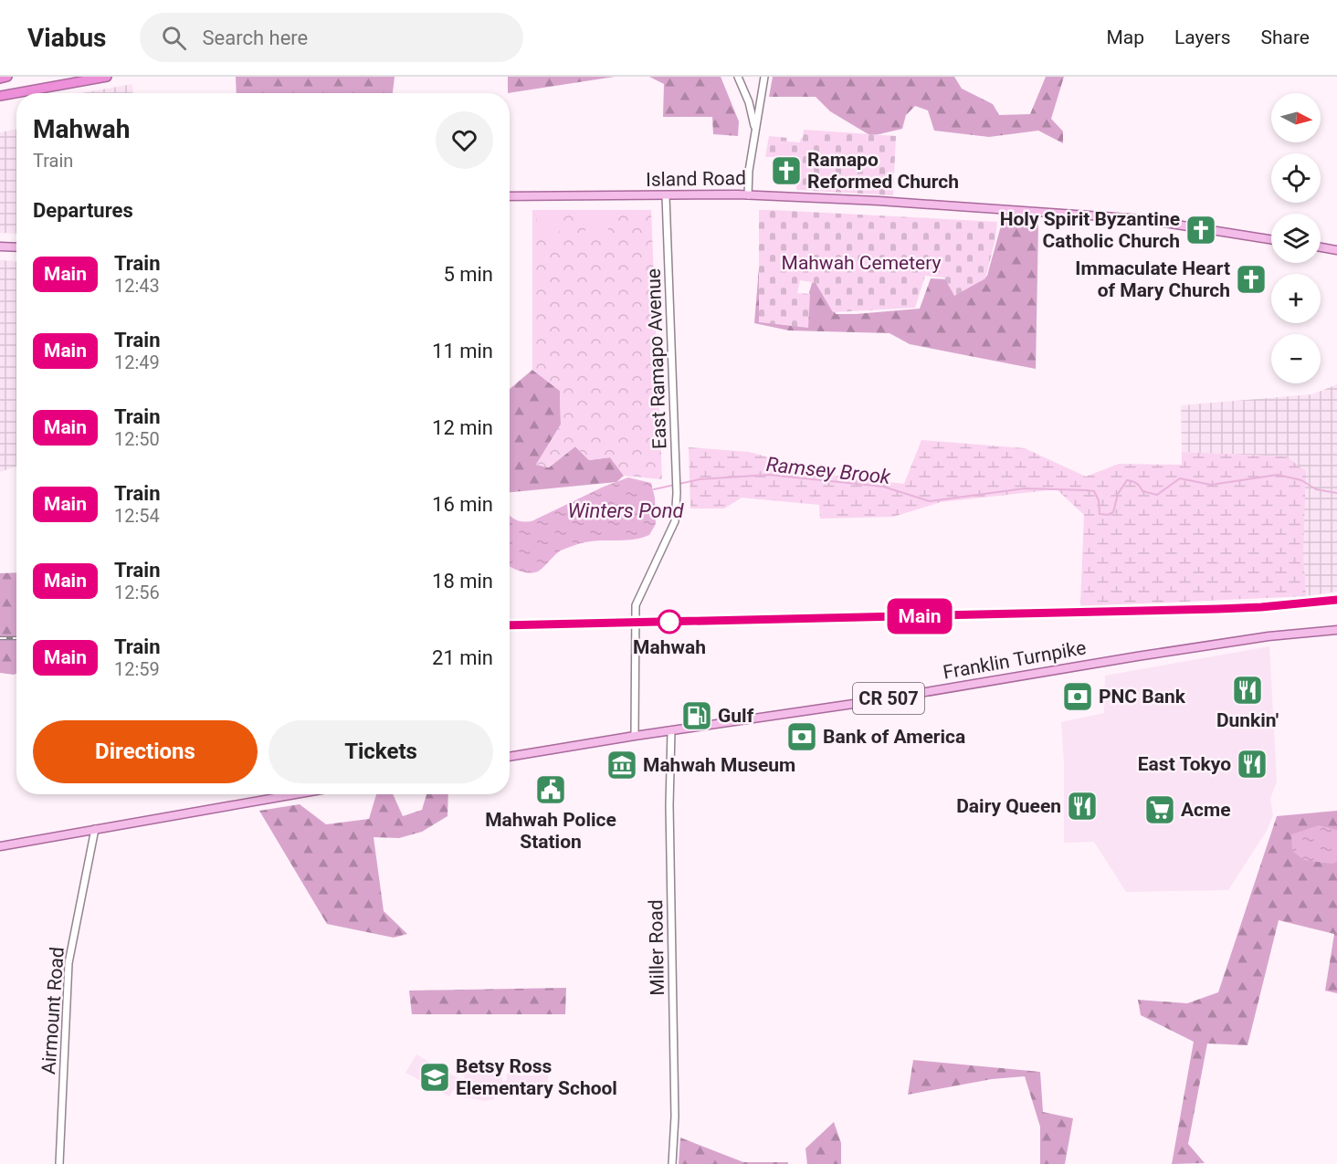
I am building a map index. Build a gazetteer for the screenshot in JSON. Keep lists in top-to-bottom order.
{
  "streets": {
    "main road": ["Island Road", "Franklin Turnpike", "CR 507"],
    "street": ["East Ramapo Avenue", "Miller Road", "Airmount Road"]
  },
  "crossings": [
    ["Island Road", "East Ramapo Avenue"],
    ["East Ramapo Avenue", "Franklin Turnpike"],
    ["Franklin Turnpike", "Miller Road"]
  ],
  "water": ["Ramsey Brook", "Winters Pond"],
  "parks": ["Mahwah Cemetery"],
  "places": {
    "church": ["Ramapo Reformed Church", "Holy Spirit Byzantine Catholic Church", "Immaculate Heart of Mary Church"],
    "other": ["Mahwah"],
    "restaurant": ["Dunkin'", "East Tokyo", "Dairy Queen"],
    "bank": ["PNC Bank", "Bank of America"],
    "fuel station": ["Gulf"],
    "museum": ["Mahwah Museum"],
    "public building": ["Mahwah Police Station"],
    "supermarket": ["Acme"],
    "school or university": ["Betsy Ross Elementary School"]
  },
  "north": "right",
  "page": {
    "header": "Viabus",
    "search": "Search here",
    "nav": ["Map", "Layers", "Share"],
    "on_map": "Main",
    "map_buttons": ["+", "−"],
    "heading": [
      ["Mahwah", "Train"],
      "Departures"
    ],
    "list": [
      {
        "mark": "Main",
        "name": "Train",
        "note": "12:43",
        "value": "5 min"
      },
      {
        "mark": "Main",
        "name": "Train",
        "note": "12:49",
        "value": "11 min"
      },
      {
        "mark": "Main",
        "name": "Train",
        "note": "12:50",
        "value": "12 min"
      },
      {
        "mark": "Main",
        "name": "Train",
        "note": "12:54",
        "value": "16 min"
      },
      {
        "mark": "Main",
        "name": "Train",
        "note": "12:56",
        "value": "18 min"
      },
      {
        "mark": "Main",
        "name": "Train",
        "note": "12:59",
        "value": "21 min"
      }
    ],
    "buttons": ["Directions", "Tickets"]
  }
}
